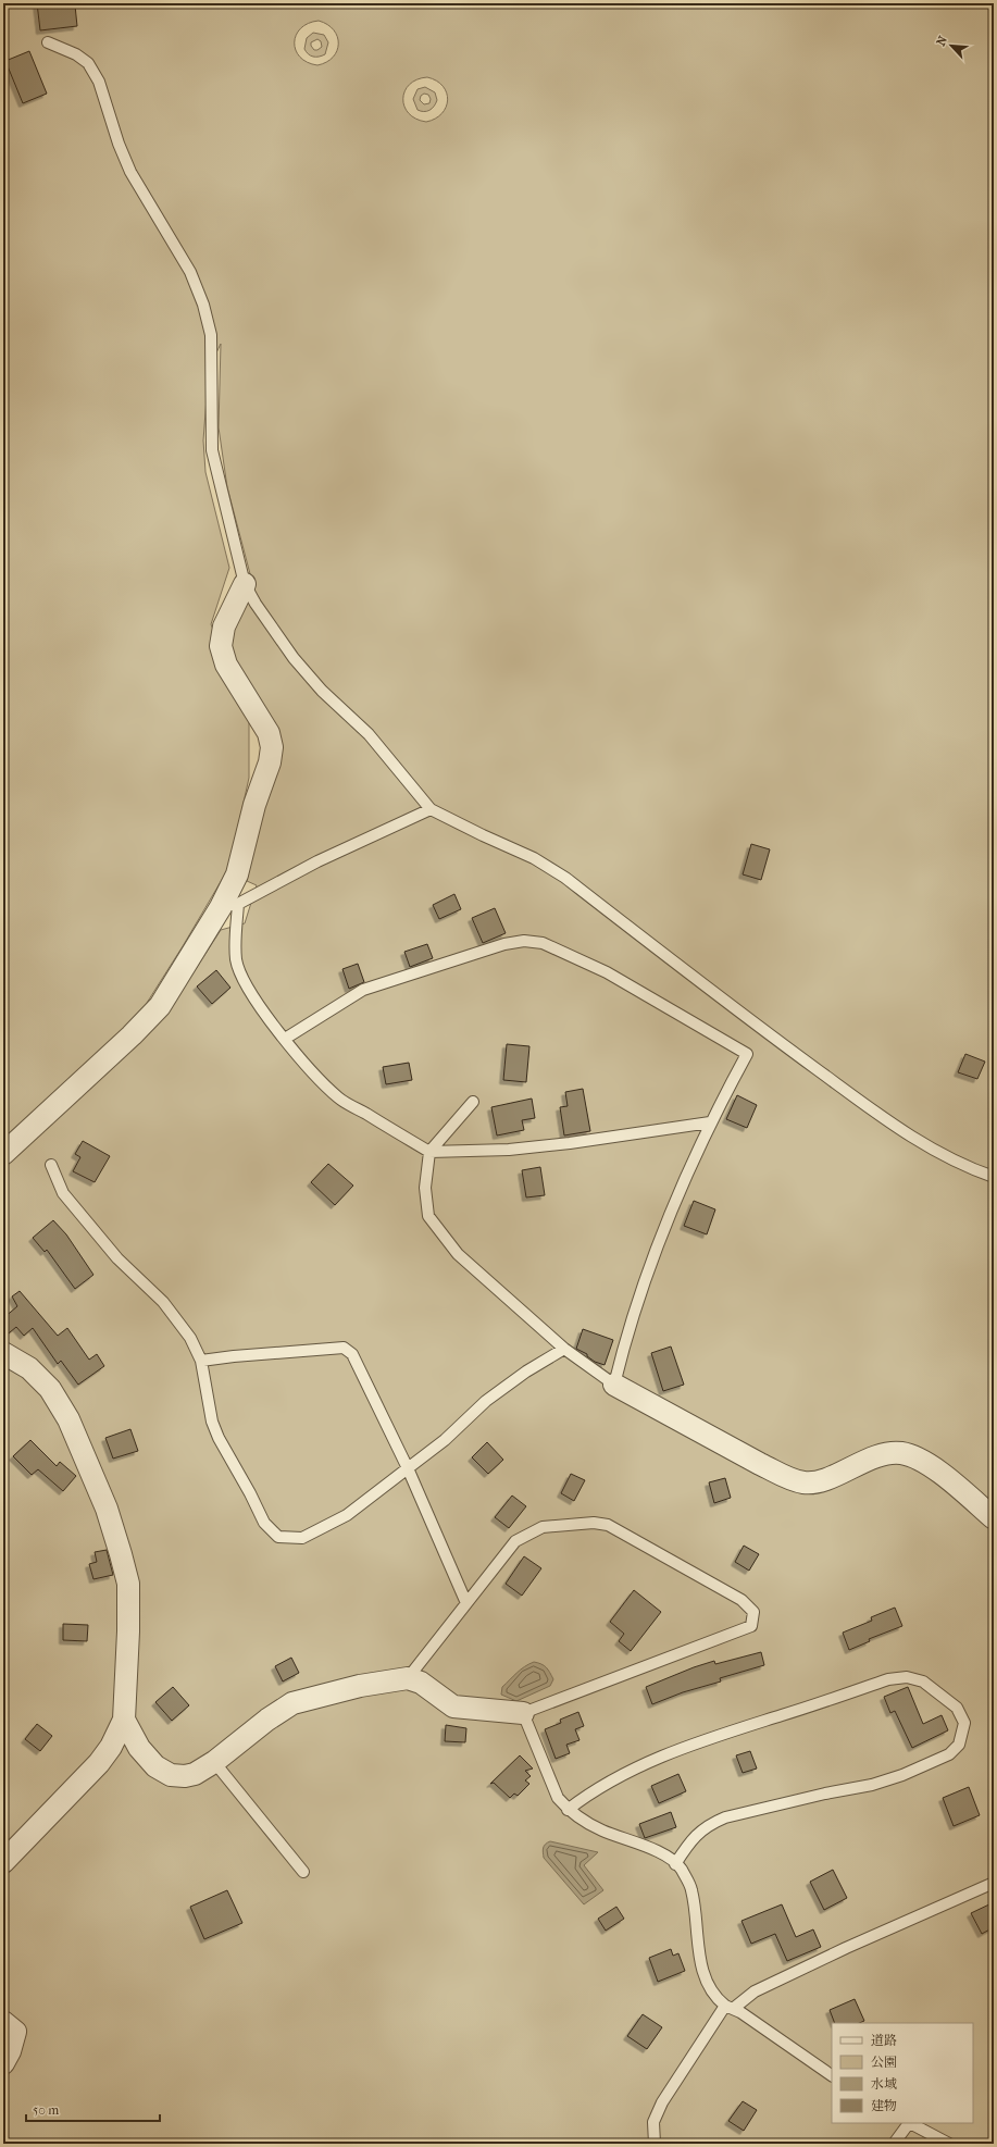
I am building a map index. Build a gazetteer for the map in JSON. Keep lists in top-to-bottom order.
{
  "legend": [
    "道路",
    "公園",
    "水域",
    "建物"
  ],
  "scale_bar": "50 m",
  "north": "top left"
}
